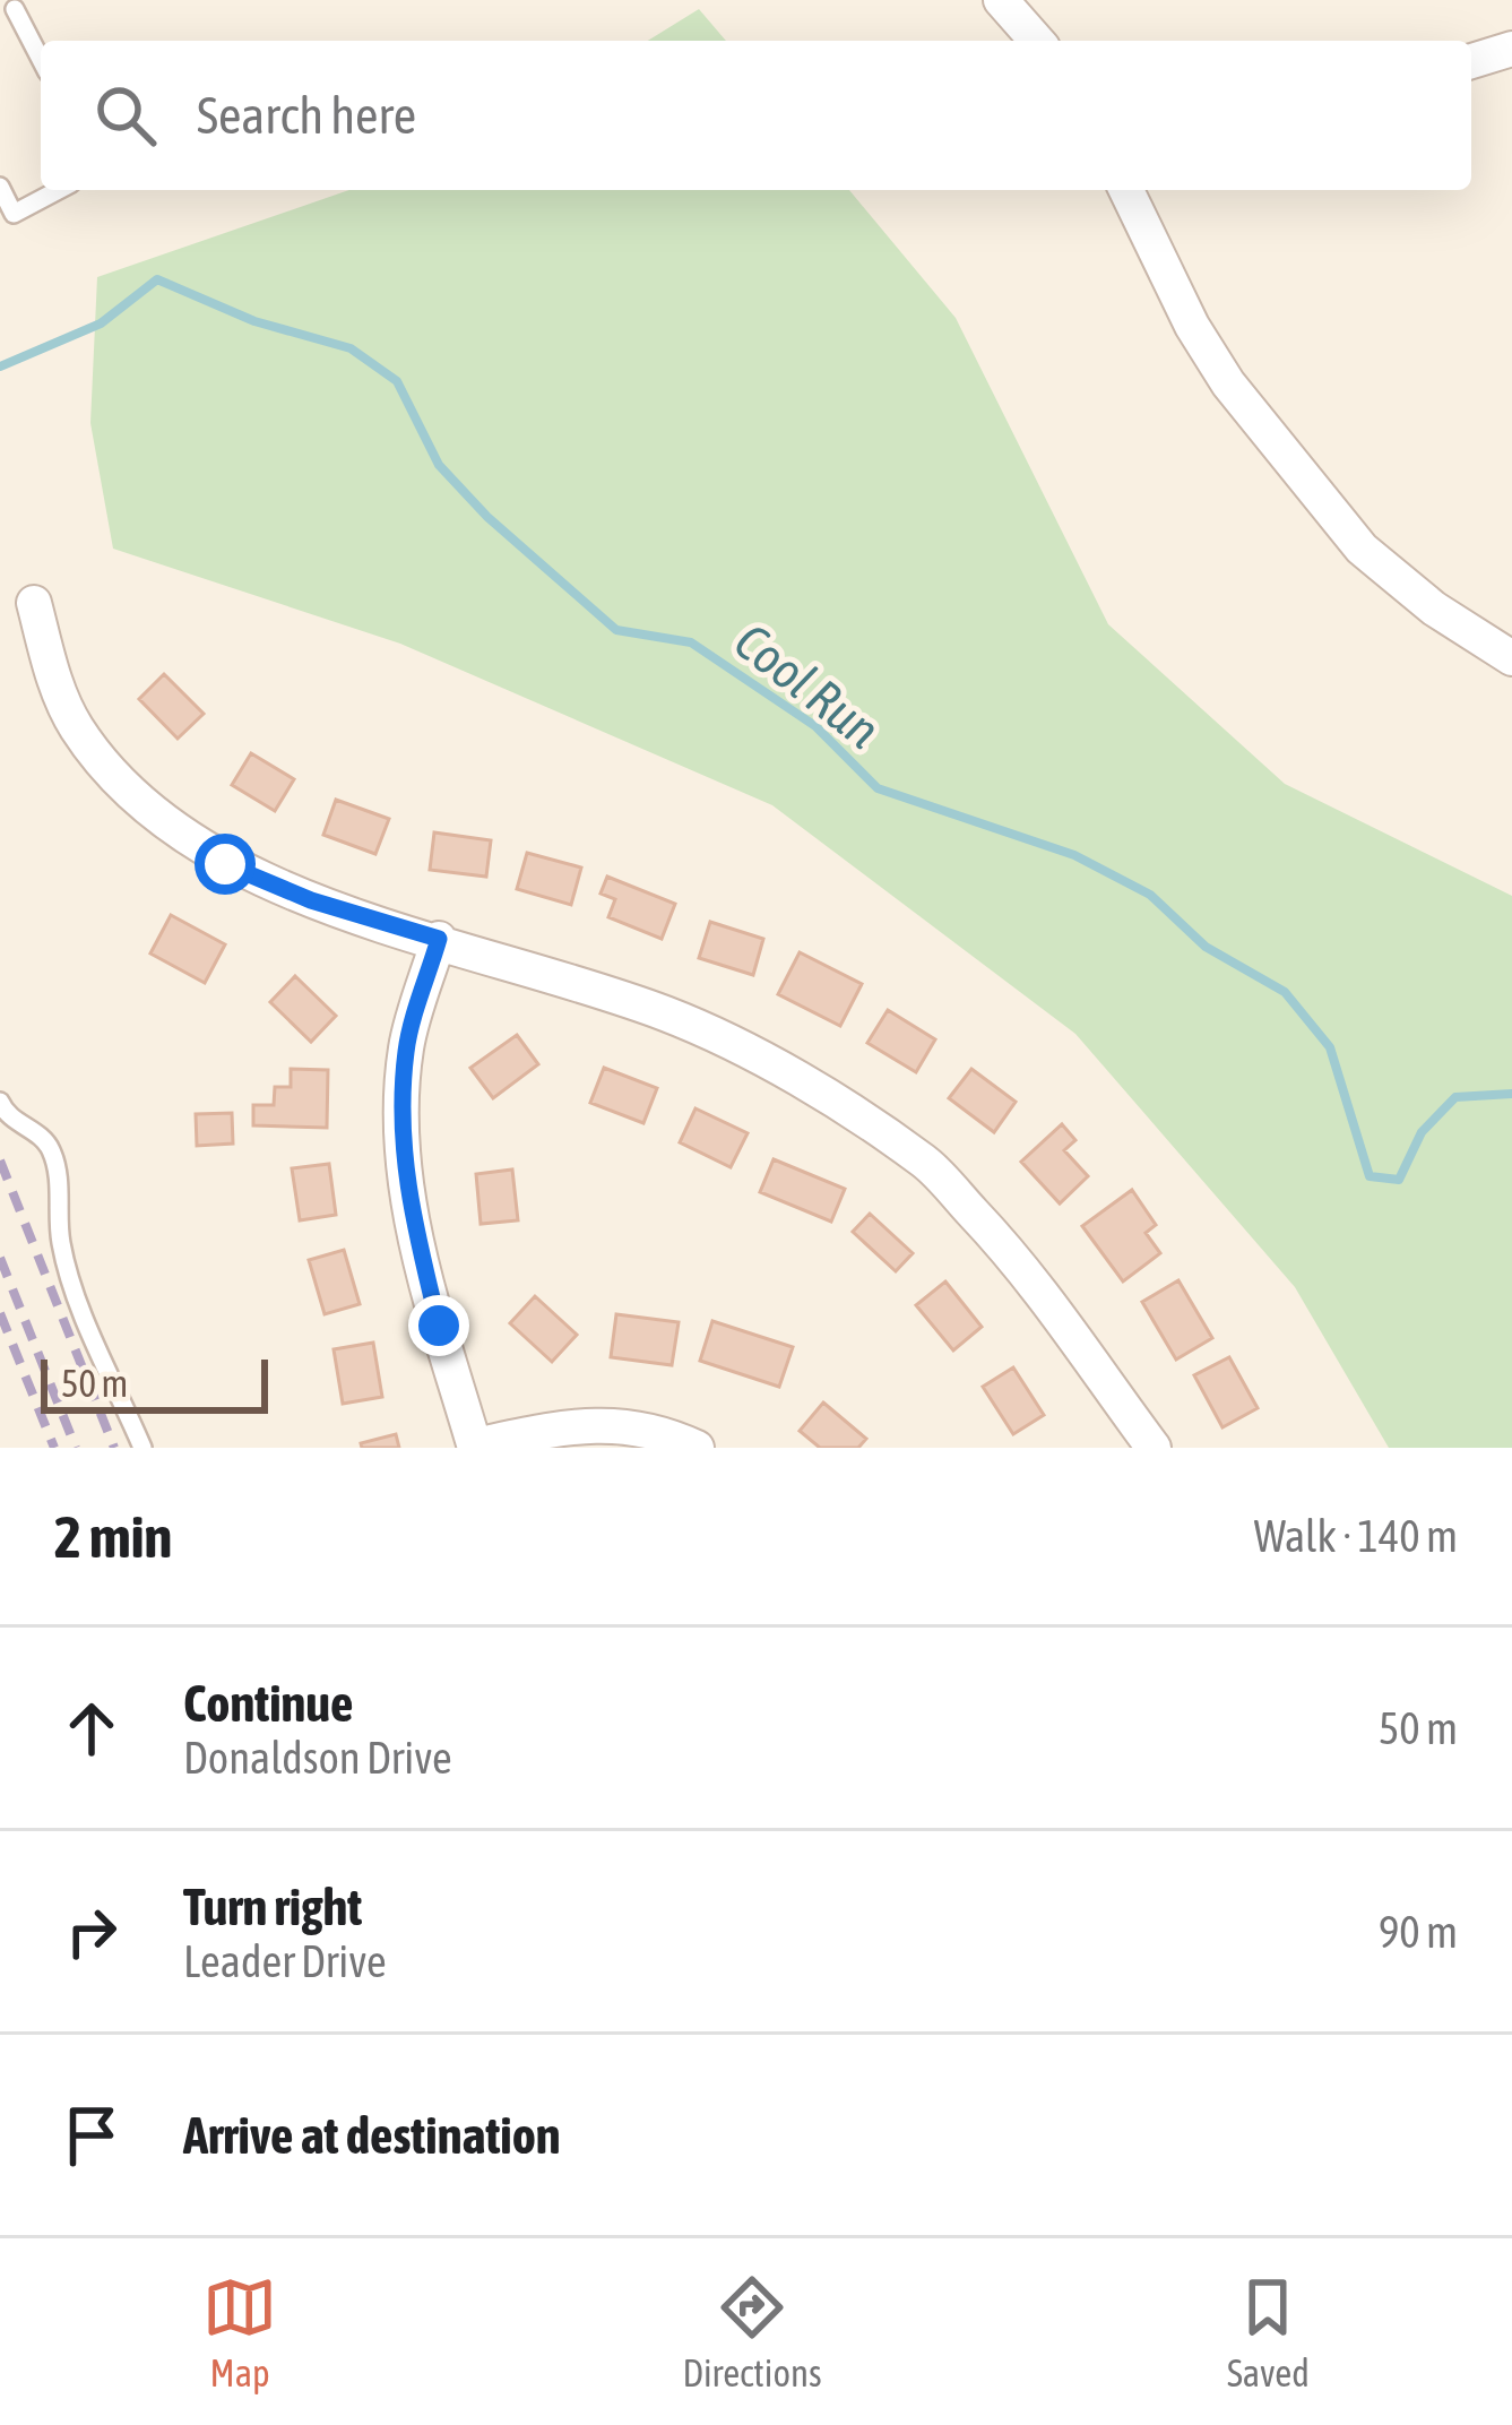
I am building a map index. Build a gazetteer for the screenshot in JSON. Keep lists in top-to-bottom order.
{
  "water": ["Cool Run"],
  "scale_bar": "50 m",
  "page": {
    "search": "Search here",
    "scale": "50 m",
    "heading": ["2 min", "Walk · 140 m"],
    "list": [
      ["Continue", "Donaldson Drive", "50 m"],
      ["Turn right", "Leader Drive", "90 m"],
      "Arrive at destination"
    ],
    "nav": ["Map", "Directions", "Saved"]
  }
}
